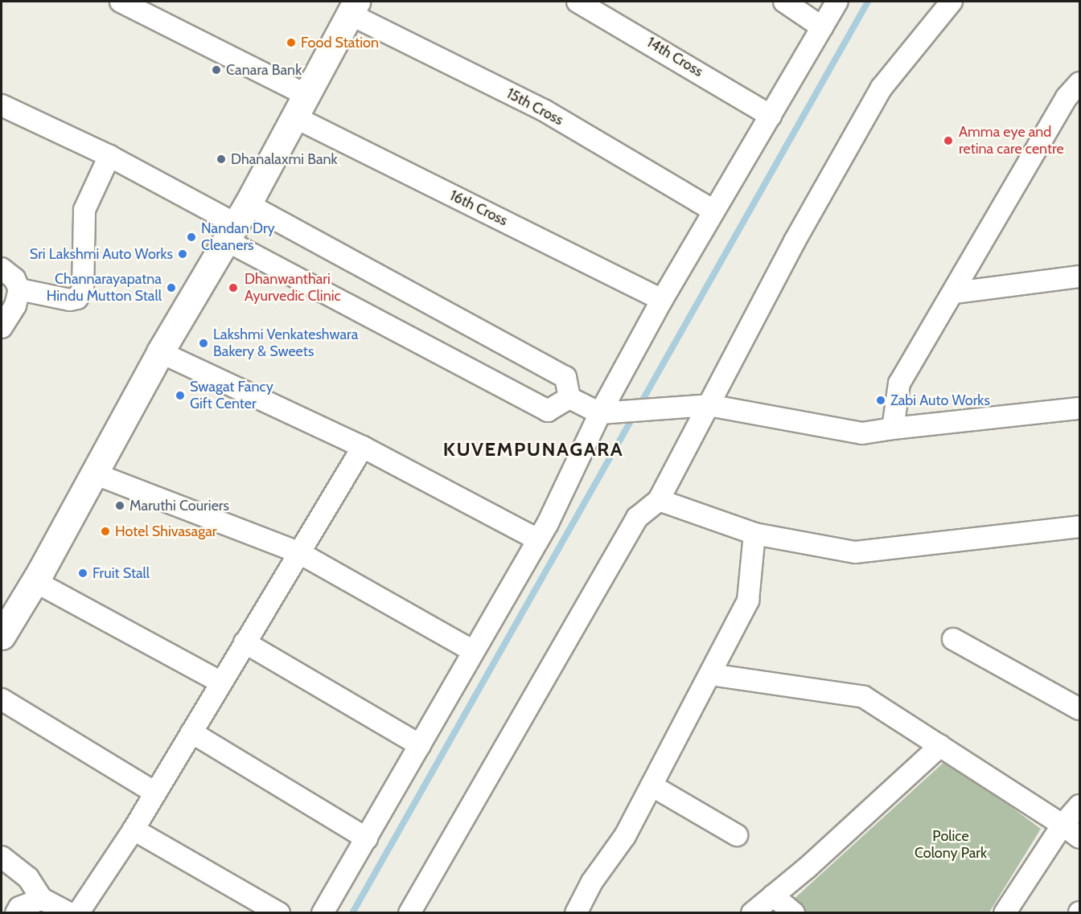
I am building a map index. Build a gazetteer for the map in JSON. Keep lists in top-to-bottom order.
{
  "streets": {
    "street": ["14th Cross", "15th Cross", "16th Cross"]
  },
  "districts": ["KUVEMPUNAGARA"],
  "parks": ["Police Colony Park"],
  "places": [
    "Food Station",
    "Canara Bank",
    "Amma eye and retina care centre",
    "Dhanalaxmi Bank",
    "Nandan Dry Cleaners",
    "Sri Lakshmi Auto Works",
    "Channarayapatna Hindu Mutton Stall",
    "Dhanwanthari Ayurvedic Clinic",
    "Lakshmi Venkateshwara Bakery & Sweets",
    "Swagat Fancy Gift Center",
    "Zabi Auto Works",
    "Maruthi Couriers",
    "Hotel Shivasagar",
    "Fruit Stall"
  ]
}
